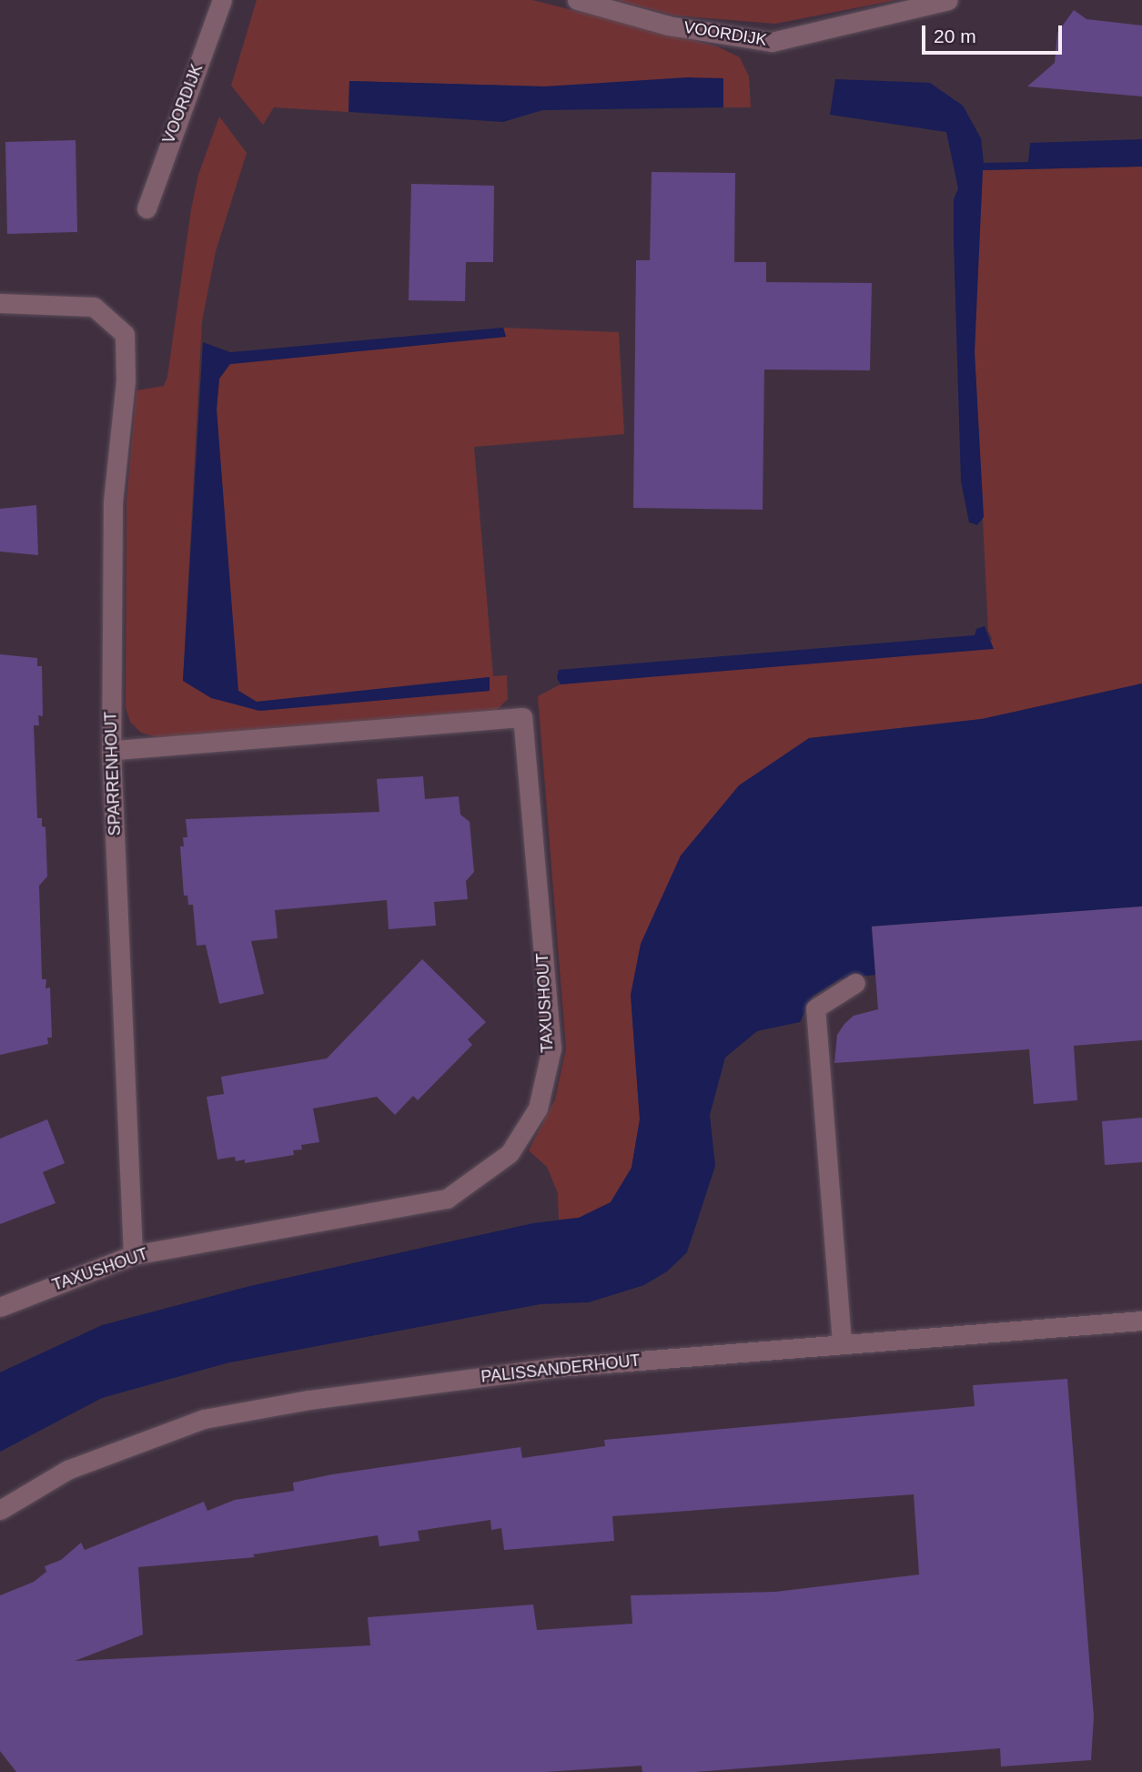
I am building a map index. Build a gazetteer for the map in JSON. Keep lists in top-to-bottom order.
{
  "streets": {
    "street": [
      "VOORDIJK",
      "SPARRENHOUT",
      "TAXUSHOUT",
      "PALISSANDERHOUT"
    ]
  },
  "crossings": [
    ["SPARRENHOUT", "TAXUSHOUT"]
  ],
  "scale_bar": "20 m"
}
